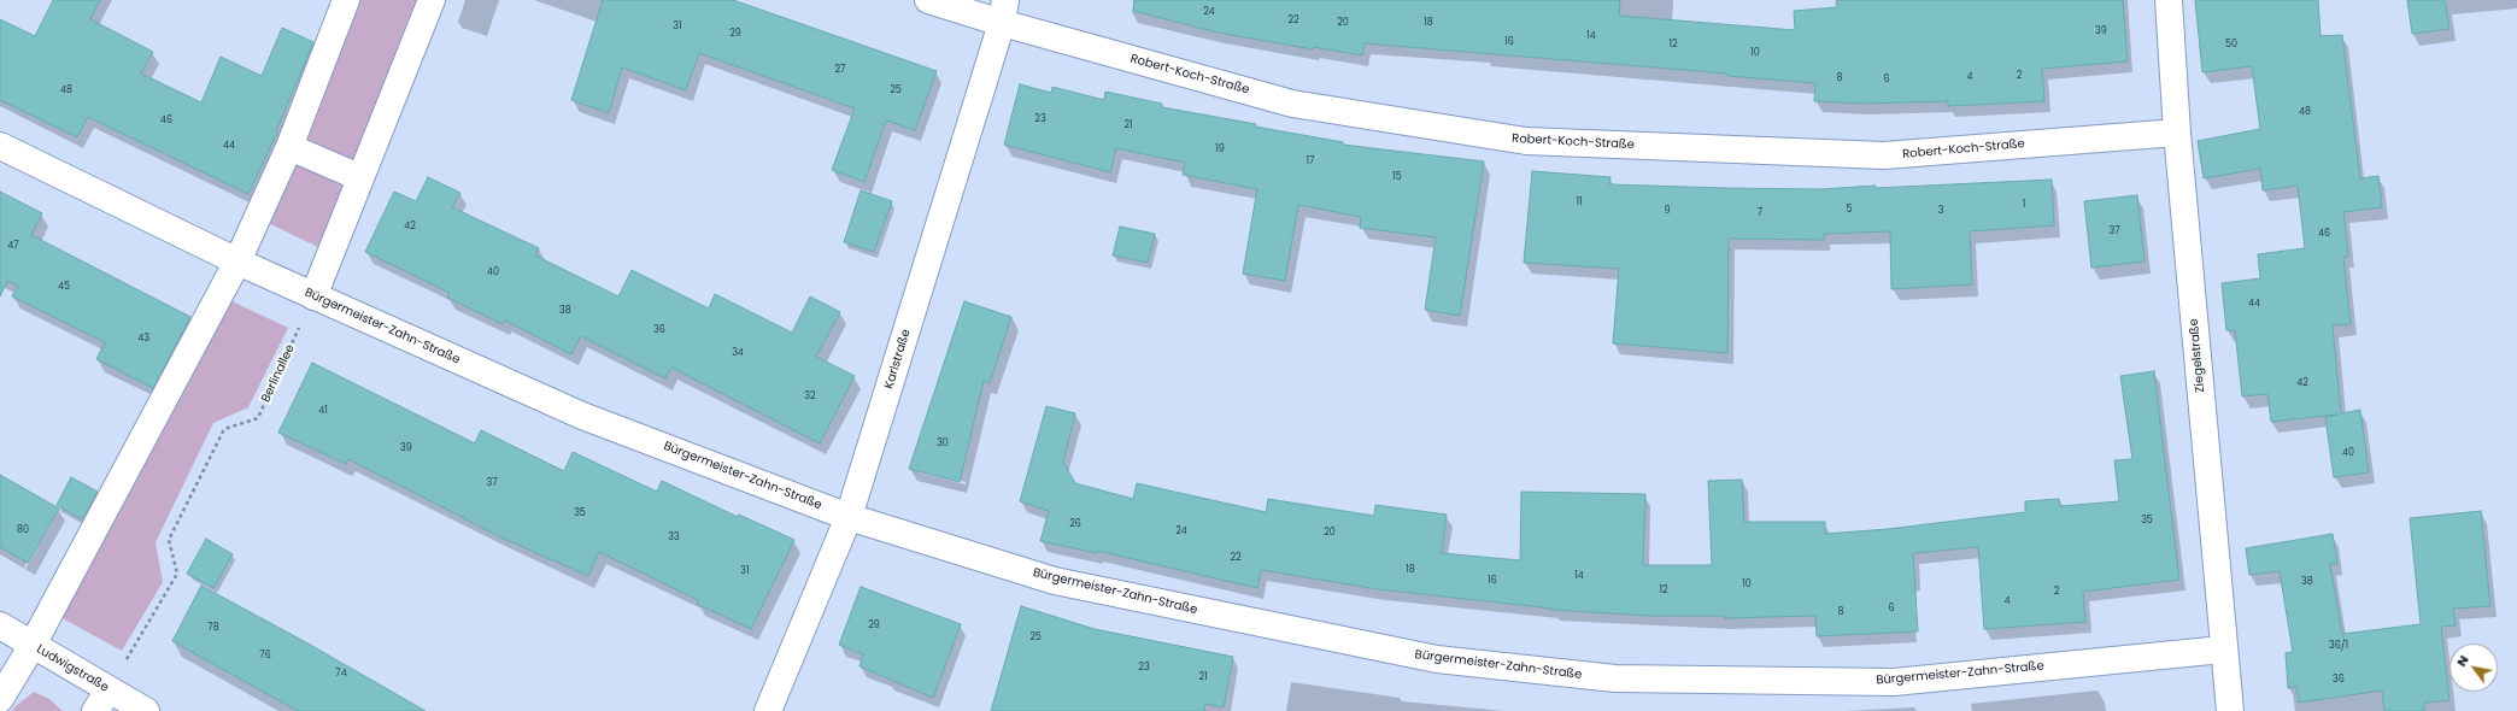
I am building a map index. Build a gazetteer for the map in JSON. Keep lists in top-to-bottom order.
{
  "streets": {
    "street": [
      "Robert-Koch-Straße",
      "Bürgermeister-Zahn-Straße",
      "Ziegelstraße",
      "Karlstraße",
      "Ludwigstraße"
    ],
    "path": ["Berlinallee"]
  },
  "crossings": [
    ["Robert-Koch-Straße", "Ziegelstraße"],
    ["Robert-Koch-Straße", "Karlstraße"],
    ["Bürgermeister-Zahn-Straße", "Ziegelstraße"],
    ["Bürgermeister-Zahn-Straße", "Karlstraße"],
    ["Bürgermeister-Zahn-Straße", "Berlinallee"],
    ["Berlinallee", "Ludwigstraße"]
  ],
  "house_numbers": [
    "24",
    "22",
    "20",
    "18",
    "31",
    "39",
    "29",
    "14",
    "16",
    "12",
    "50",
    "10",
    "27",
    "2",
    "4",
    "8",
    "6",
    "48",
    "25",
    "48",
    "23",
    "46",
    "21",
    "44",
    "19",
    "17",
    "15",
    "11",
    "1",
    "5",
    "9",
    "3",
    "7",
    "42",
    "37",
    "46",
    "47",
    "40",
    "45",
    "44",
    "38",
    "36",
    "43",
    "34",
    "42",
    "32",
    "41",
    "30",
    "39",
    "40",
    "37",
    "35",
    "35",
    "26",
    "80",
    "24",
    "20",
    "33",
    "22",
    "18",
    "31",
    "14",
    "16",
    "38",
    "10",
    "12",
    "2",
    "4",
    "6",
    "8",
    "29",
    "78",
    "25",
    "36/1",
    "76",
    "23",
    "74",
    "21",
    "36"
  ],
  "north": "top left"
}
